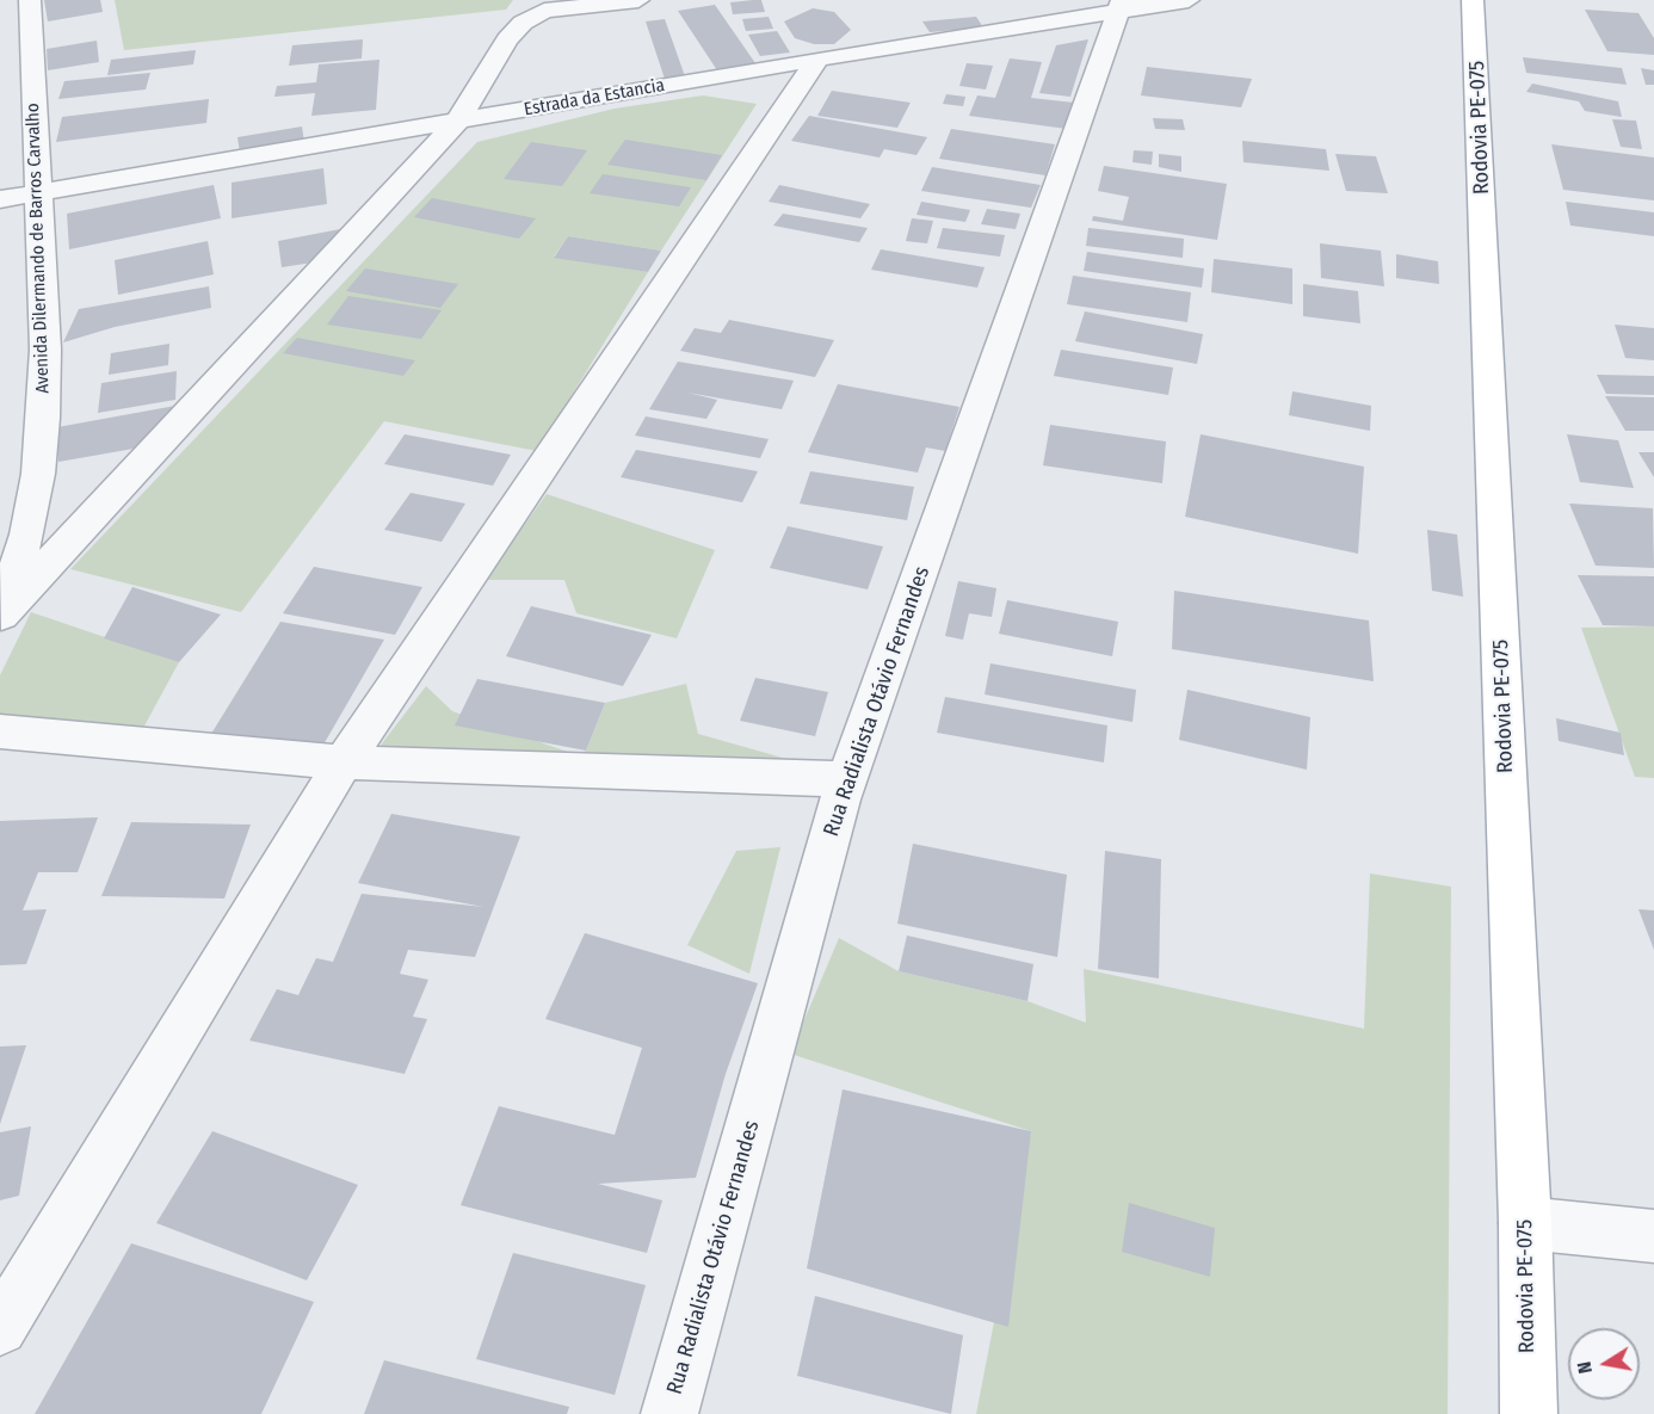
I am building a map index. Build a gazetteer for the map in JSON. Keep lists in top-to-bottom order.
{
  "streets": {
    "main road": ["Rodovia PE-075"],
    "street": ["Estrada da Estancia", "Avenida Dilermando de Barros Carvalho", "Rua Radialista Otávio Fernandes"]
  },
  "crossings": [
    ["Estrada da Estancia", "Avenida Dilermando de Barros Carvalho"],
    ["Estrada da Estancia", "Rua Radialista Otávio Fernandes"]
  ],
  "north": "left"
}
